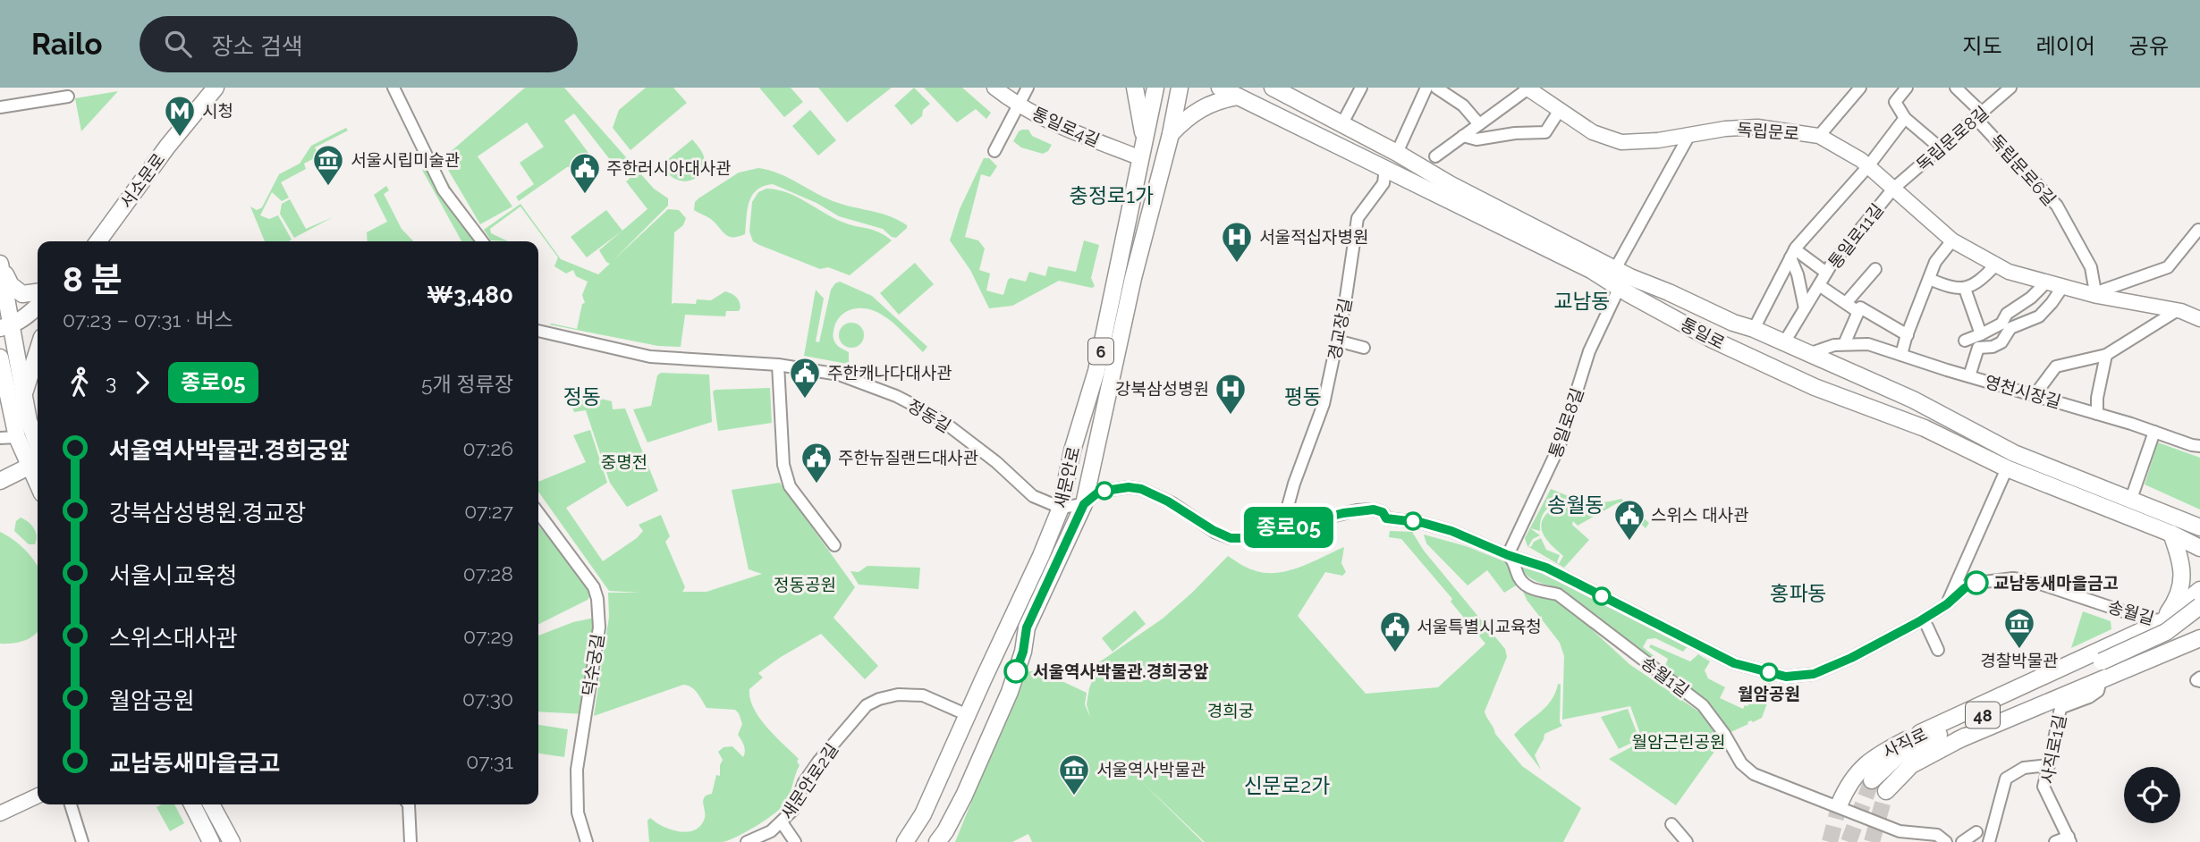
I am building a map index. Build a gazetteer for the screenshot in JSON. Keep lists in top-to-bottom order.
{
  "streets": {
    "main road": [
      "통일로4길",
      "독립문로",
      "서소문로",
      "통일로",
      "6",
      "새문안로",
      "48",
      "사직로"
    ],
    "street": [
      "독립문로8길",
      "독립문로6길",
      "통일로11길",
      "경교장길",
      "영천시장길",
      "정동길",
      "통일로8길",
      "송월길",
      "덕수궁길",
      "송월1길",
      "사직로1길",
      "새문안로2길"
    ]
  },
  "crossings": [
    ["통일로4길", "새문안로"],
    ["독립문로", "독립문로8길"],
    ["독립문로", "독립문로6길"],
    ["독립문로", "통일로11길"],
    ["독립문로8길", "독립문로6길"],
    ["독립문로8길", "통일로11길"],
    ["통일로11길", "통일로"],
    ["경교장길", "통일로"],
    ["경교장길", "송월길"],
    ["통일로", "영천시장길"],
    ["통일로", "통일로8길"],
    ["정동길", "새문안로"],
    ["정동길", "송월길"],
    ["통일로8길", "송월길"],
    ["통일로8길", "송월1길"],
    ["새문안로", "송월길"],
    ["새문안로", "새문안로2길"],
    ["송월길", "송월1길"],
    ["48", "사직로"],
    ["48", "사직로1길"],
    ["사직로", "사직로1길"]
  ],
  "districts": [
    "충정로1가",
    "교남동",
    "정동",
    "평동",
    "송월동",
    "홍파동",
    "신문로2가"
  ],
  "parks": [
    "중명전",
    "정동공원",
    "경희궁",
    "월암근린공원"
  ],
  "places": {
    "metro station": ["시청"],
    "museum": ["서울시립미술관", "경찰박물관", "서울역사박물관"],
    "public building": [
      "주한러시아대사관",
      "주한캐나다대사관",
      "주한뉴질랜드대사관",
      "스위스 대사관",
      "서울특별시교육청"
    ],
    "hospital": ["서울적십자병원", "강북삼성병원"],
    "other": ["교남동새마을금고", "서울역사박물관.경희궁앞", "월암공원"]
  },
  "lines": ["bus line 종로05"],
  "page": {
    "header": "Railo",
    "search": "장소 검색",
    "nav": ["지도", "레이어", "공유"],
    "on_map": "종로05",
    "heading": ["8 분", "07:23 – 07:31 · 버스", "₩3,480"],
    "legs": ["3", "종로05", "5개 정류장"],
    "list": [
      {
        "name": "서울역사박물관.경희궁앞",
        "value": "07:26"
      },
      {
        "name": "강북삼성병원.경교장",
        "value": "07:27"
      },
      {
        "name": "서울시교육청",
        "value": "07:28"
      },
      {
        "name": "스위스대사관",
        "value": "07:29"
      },
      {
        "name": "월암공원",
        "value": "07:30"
      },
      {
        "name": "교남동새마을금고",
        "value": "07:31"
      }
    ]
  }
}
